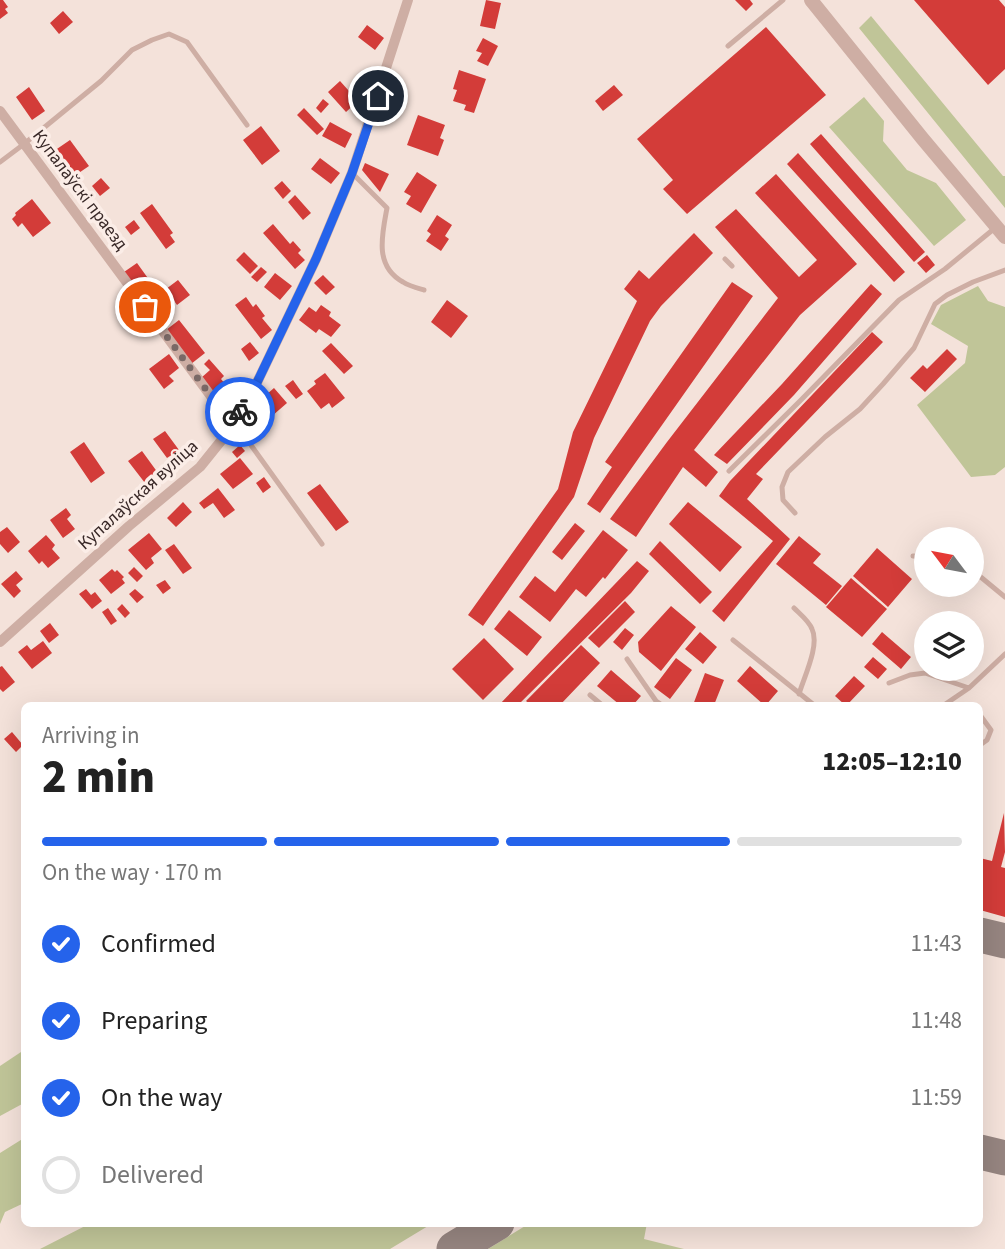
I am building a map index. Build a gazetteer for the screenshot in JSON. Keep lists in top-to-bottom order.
{
  "streets": {
    "street": ["Купалаўскі праезд", "Купалаўская вуліца"]
  },
  "crossings": [
    ["Купалаўскі праезд", "Купалаўская вуліца"]
  ],
  "north": "top left",
  "page": {
    "heading": ["2 min", "Arriving in", "12:05–12:10"],
    "bar": "On the way · 170 m",
    "list": [
      ["Confirmed", "11:43"],
      ["Preparing", "11:48"],
      ["On the way", "11:59"],
      "Delivered"
    ]
  }
}
